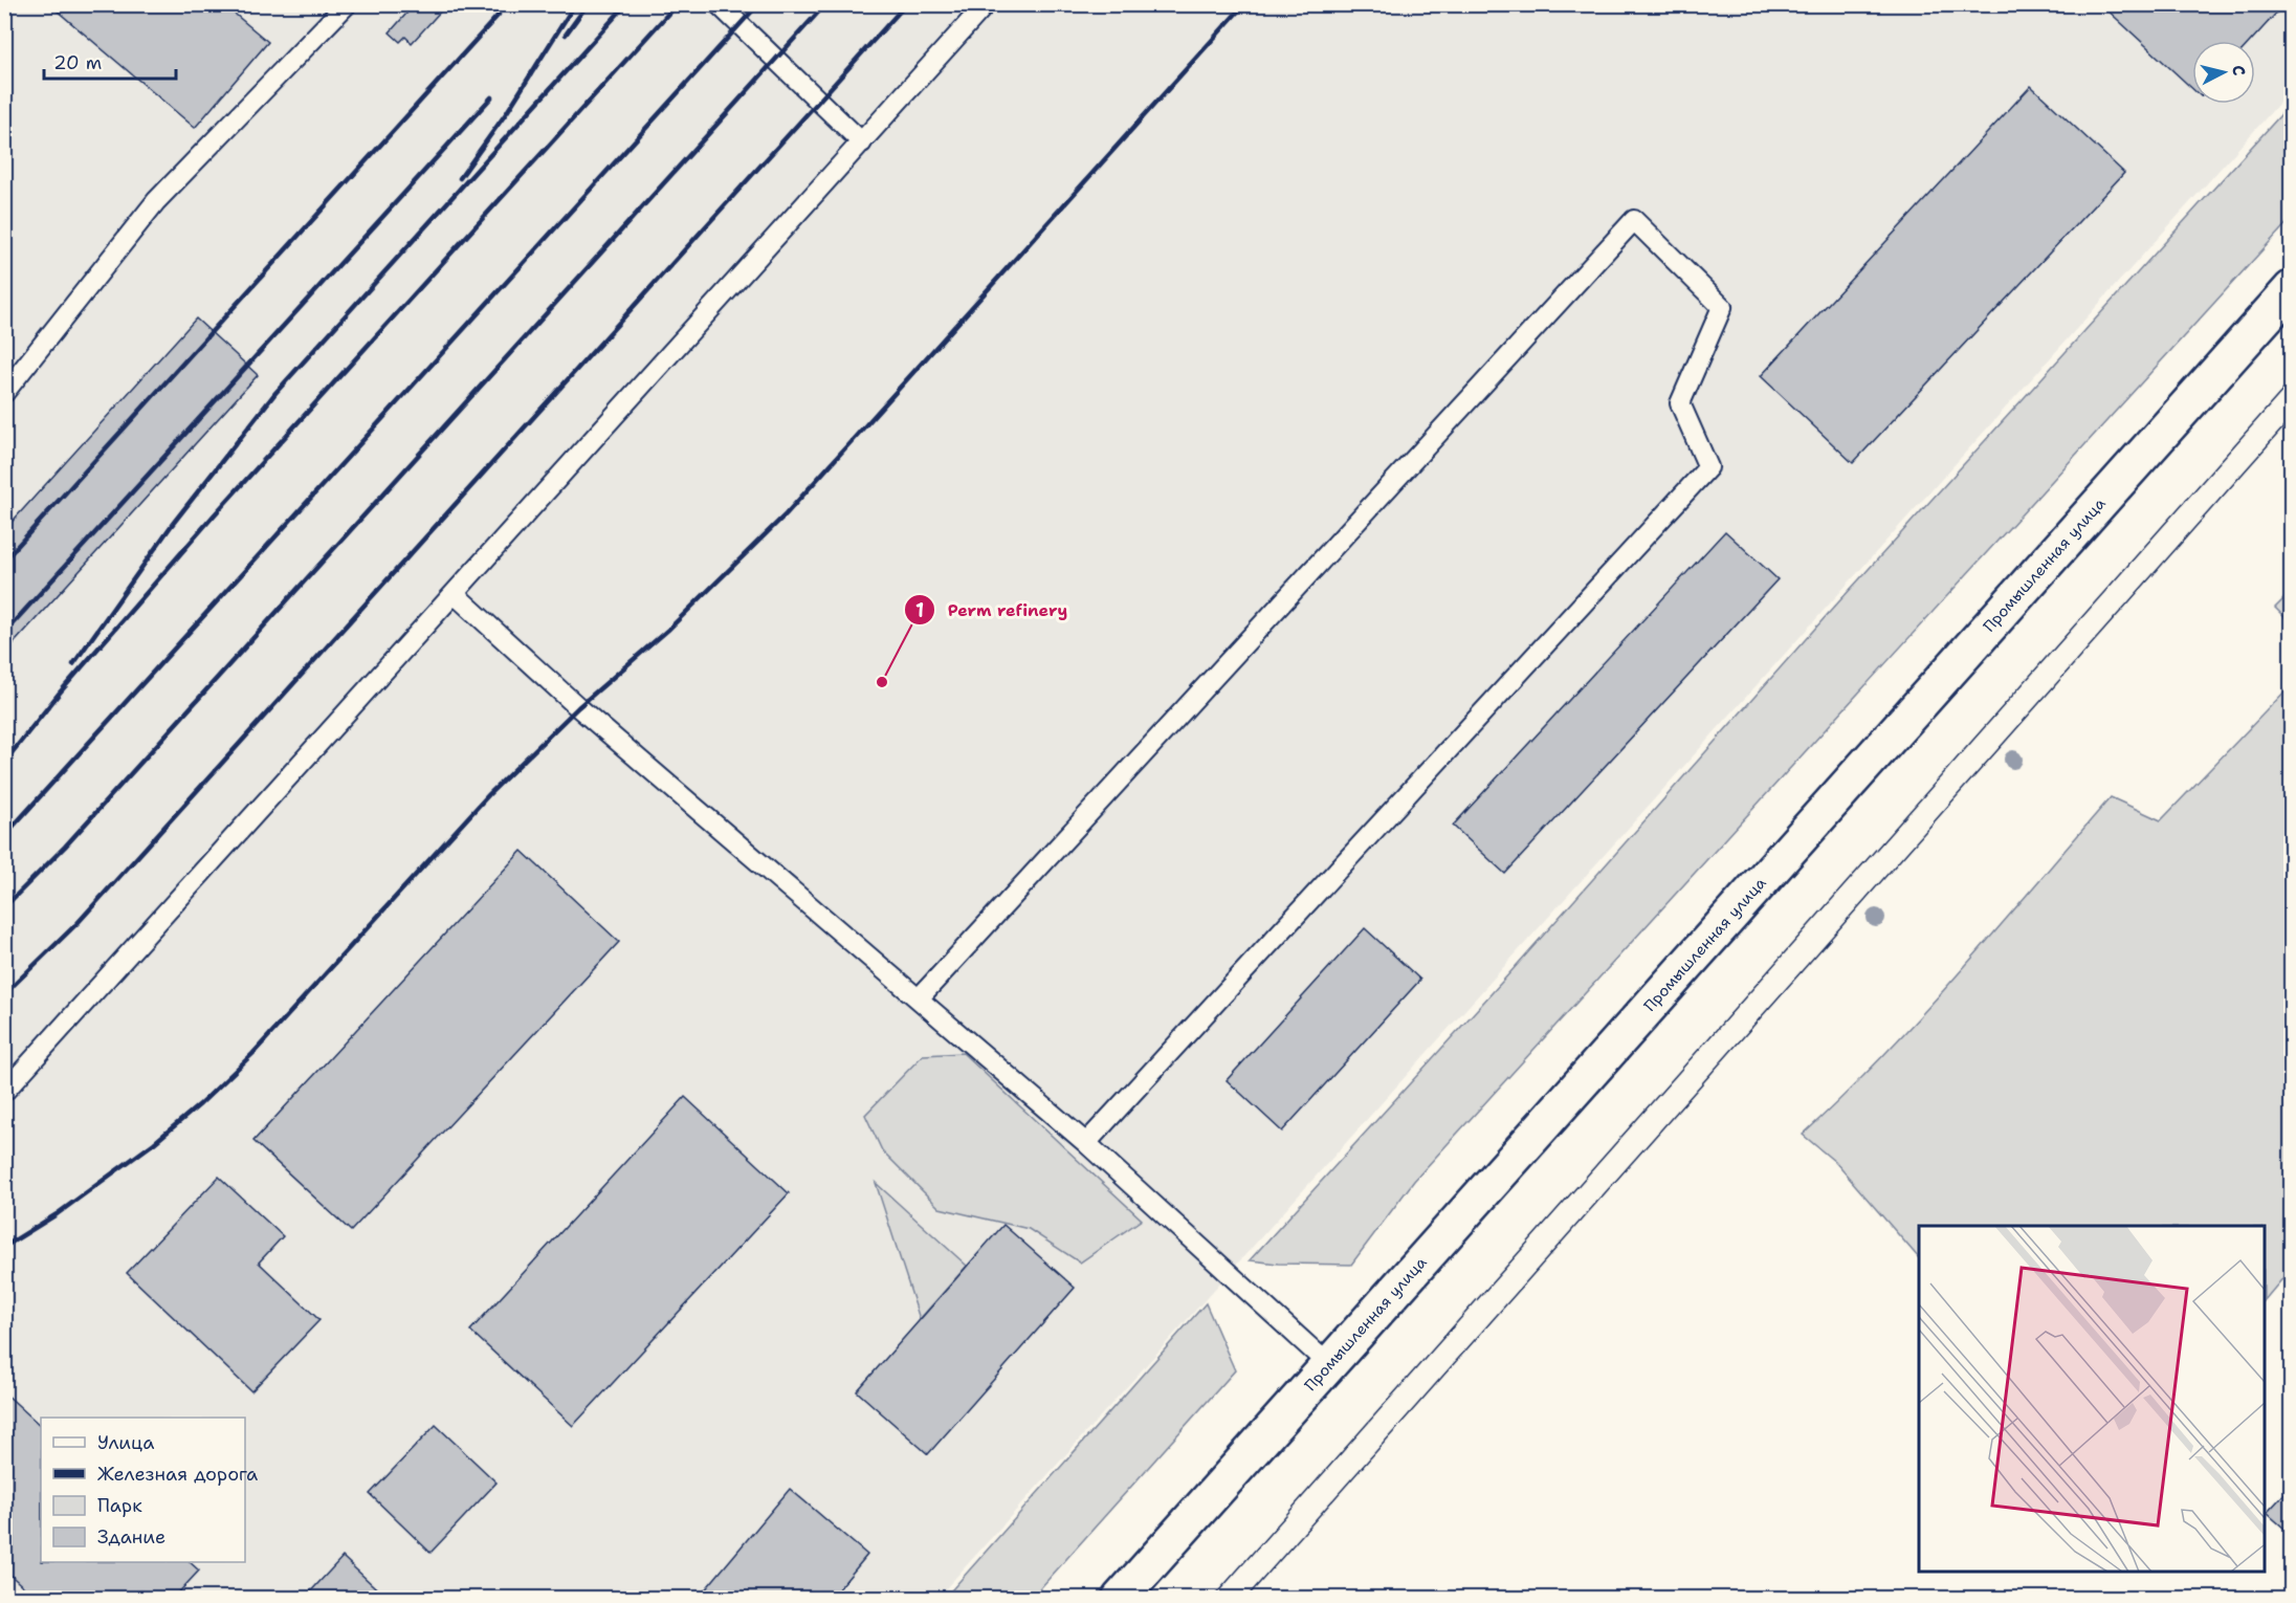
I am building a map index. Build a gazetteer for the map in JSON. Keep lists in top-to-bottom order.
{
  "streets": {
    "street": ["Промышленная улица"]
  },
  "places": ["Perm refinery"],
  "legend": [
    "Улица",
    "Железная дорога",
    "Парк",
    "Здание"
  ],
  "scale_bar": "20 m",
  "north": "right"
}
